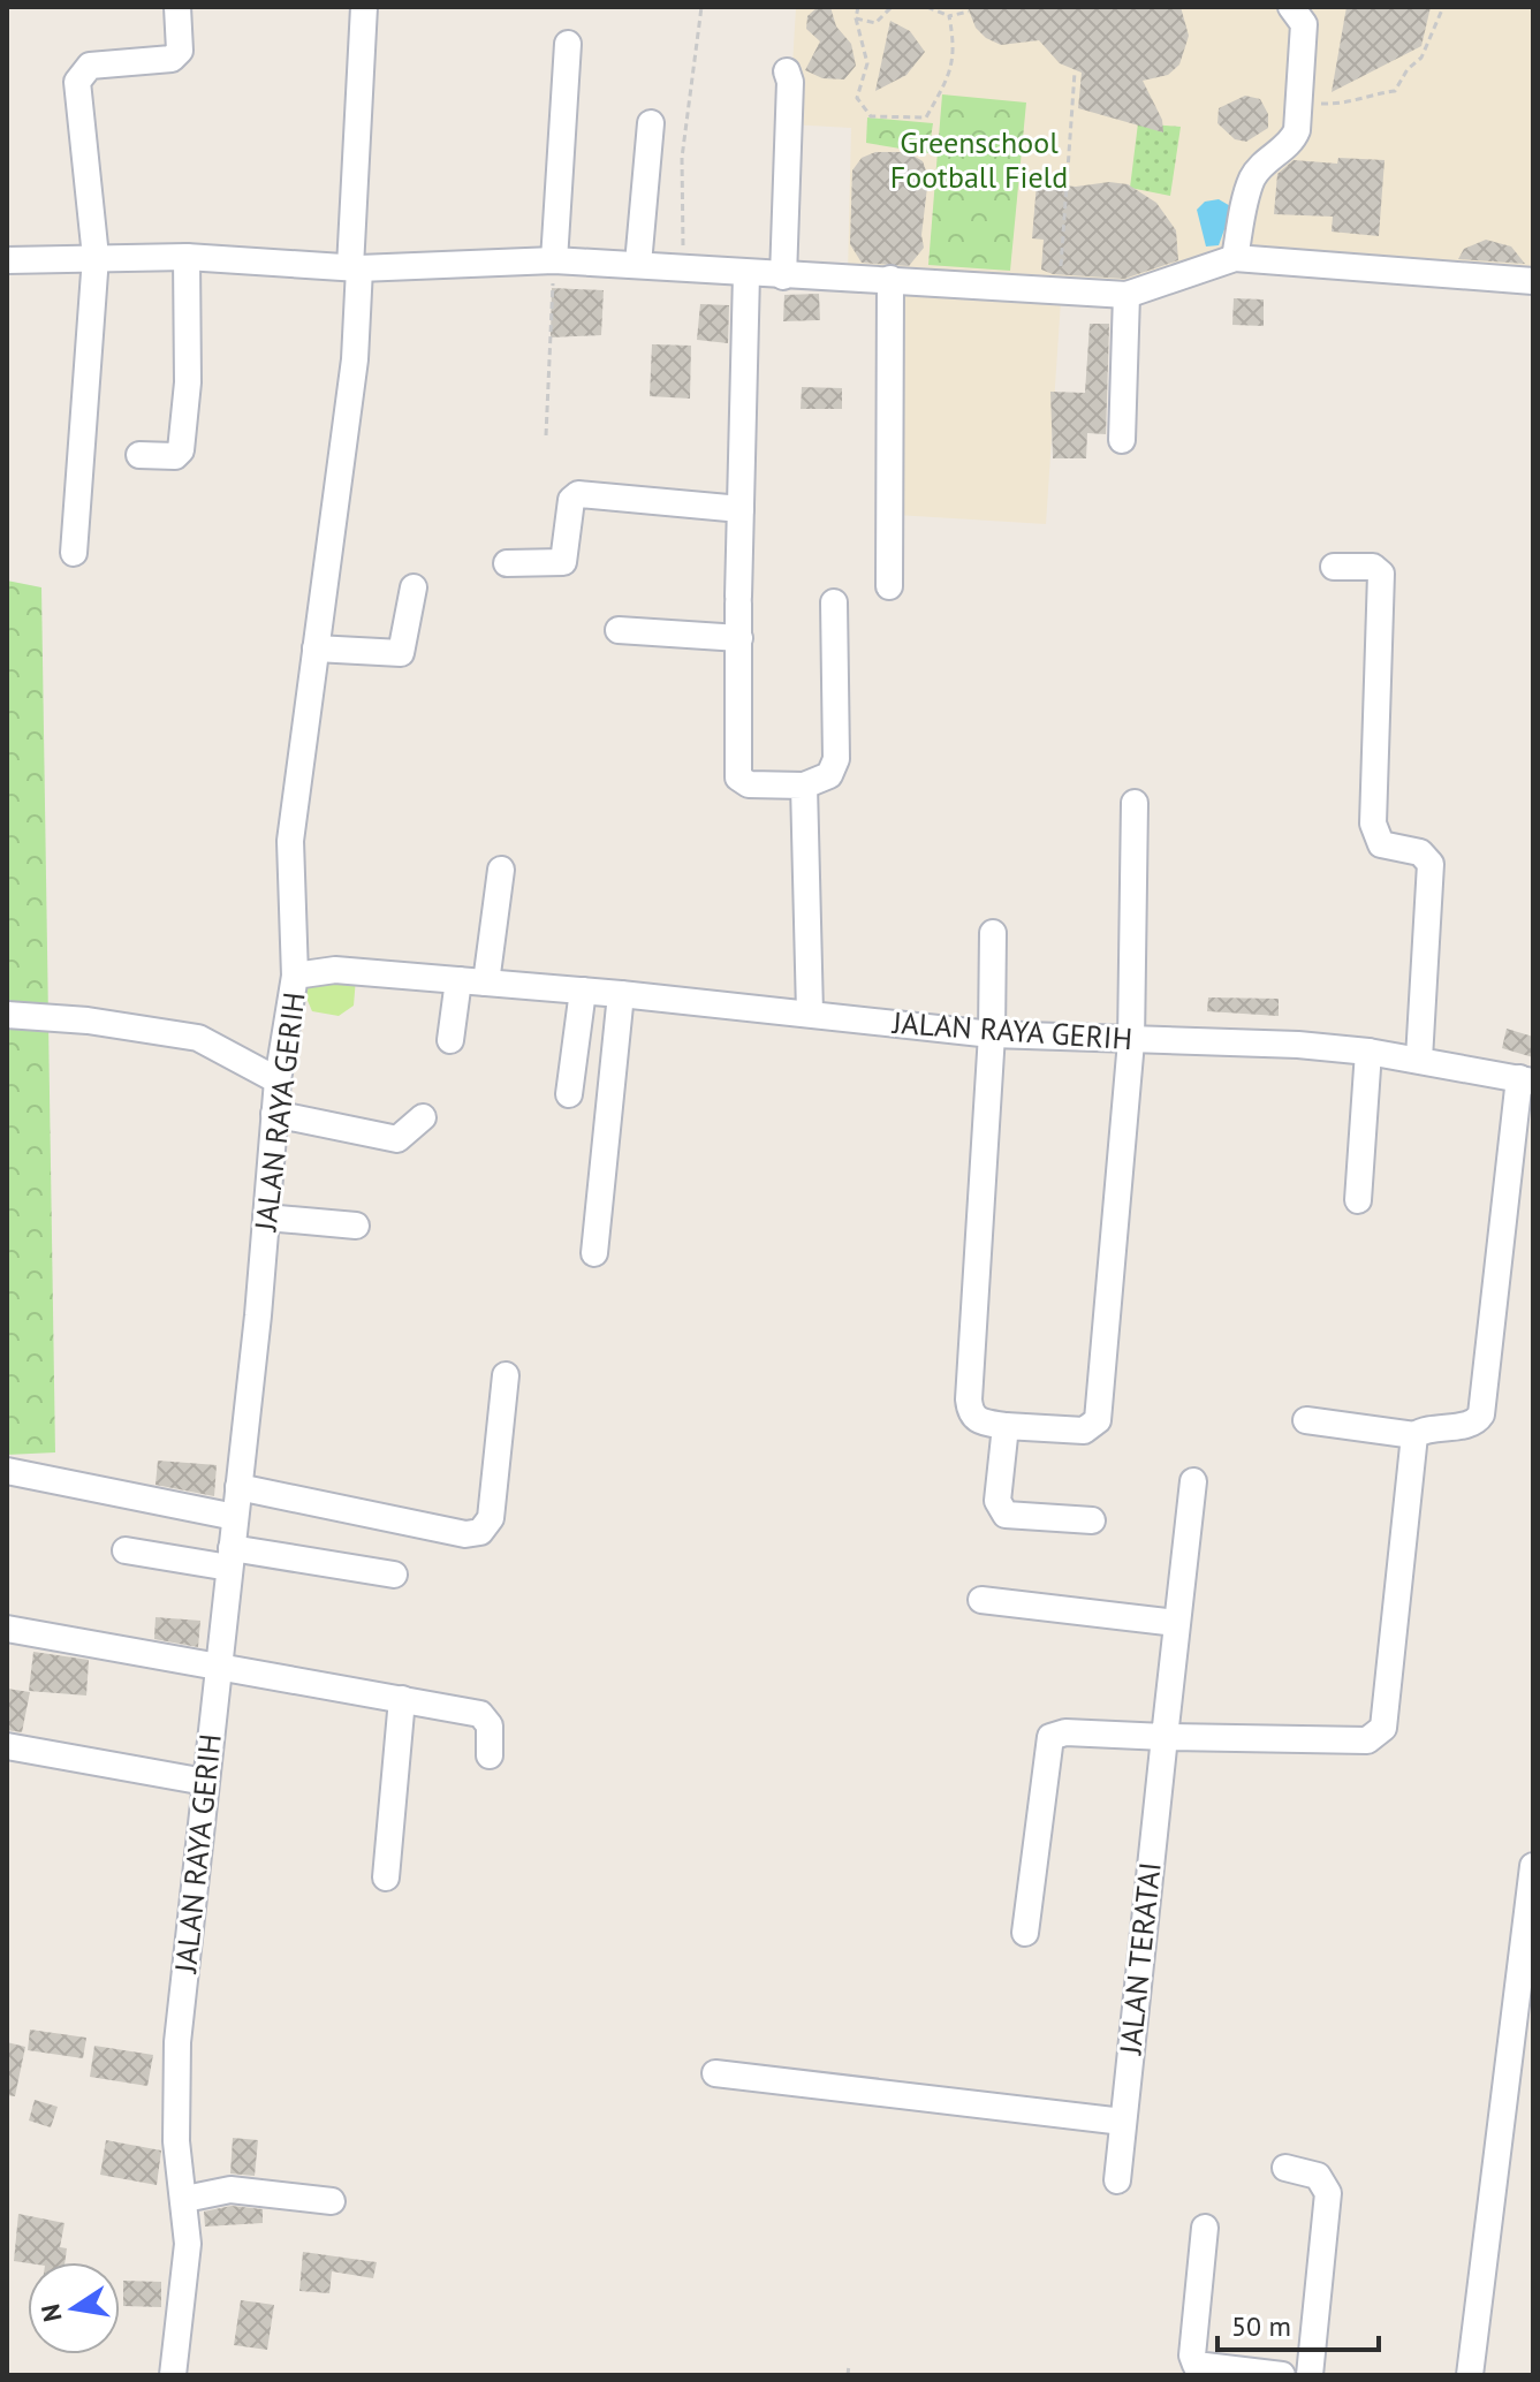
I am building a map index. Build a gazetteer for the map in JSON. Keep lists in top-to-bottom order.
{
  "streets": {
    "street": ["JALAN RAYA GERIH", "JALAN TERATAI"]
  },
  "parks": ["Greenschool Football Field"],
  "scale_bar": "50 m",
  "north": "left"
}
